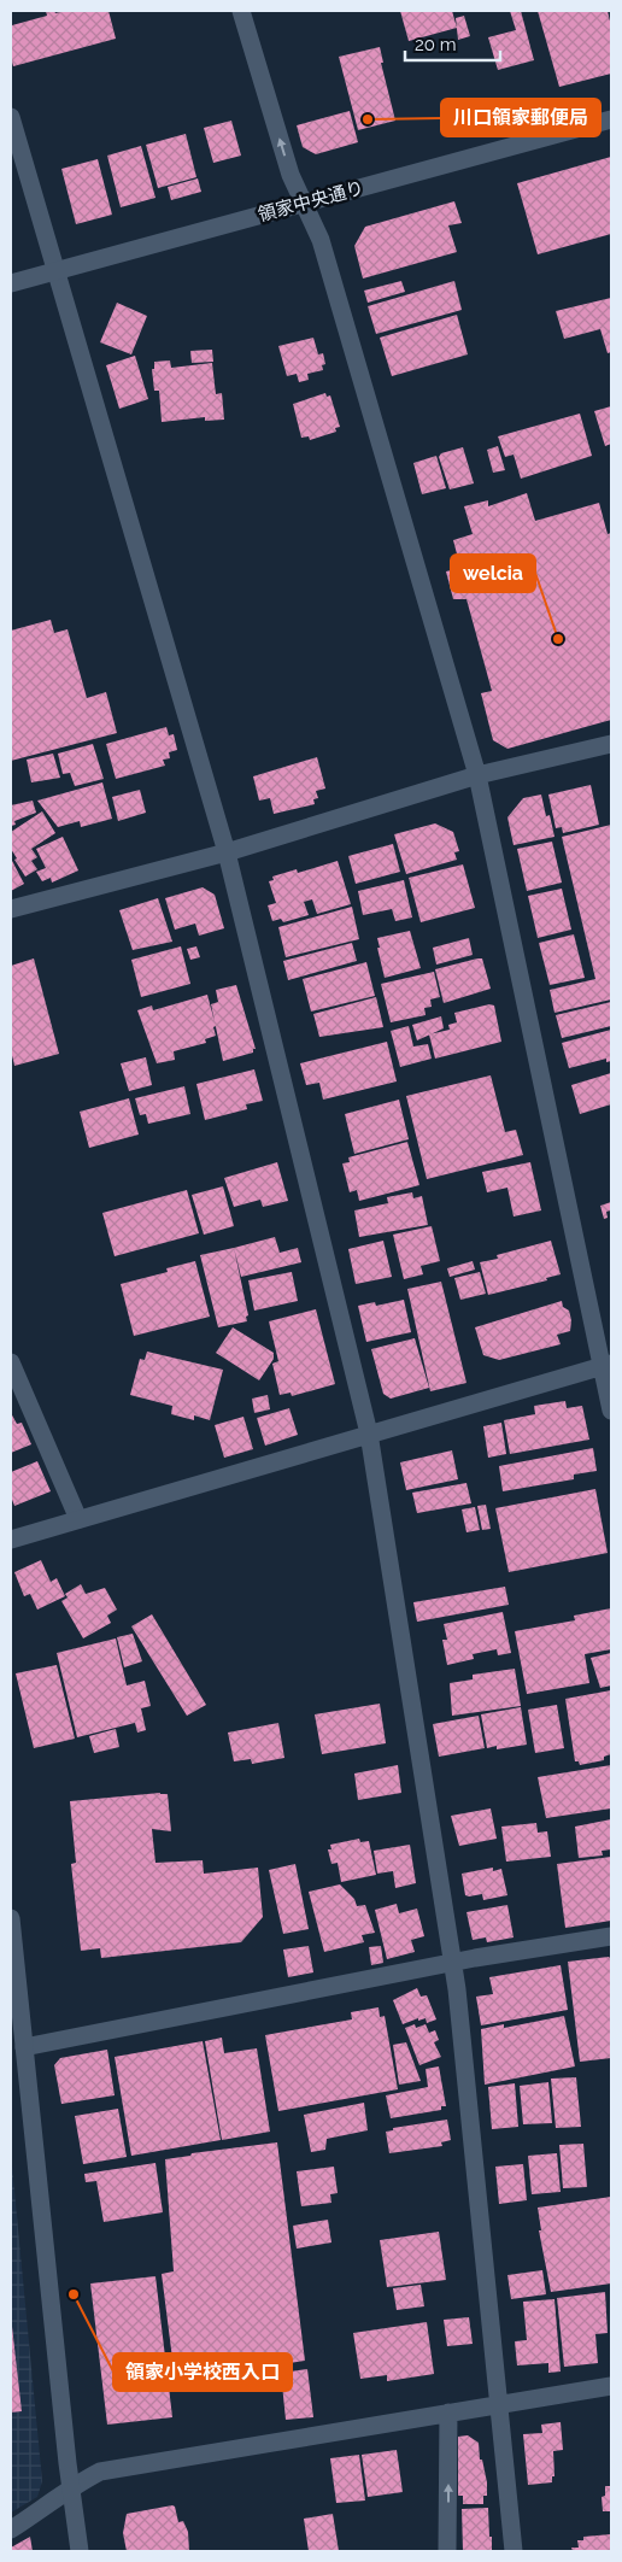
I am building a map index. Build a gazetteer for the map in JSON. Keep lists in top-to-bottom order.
{
  "streets": {
    "street": ["領家中央通り"]
  },
  "places": ["川口領家郵便局", "welcia", "領家小学校西入口"],
  "scale_bar": "20 m"
}
